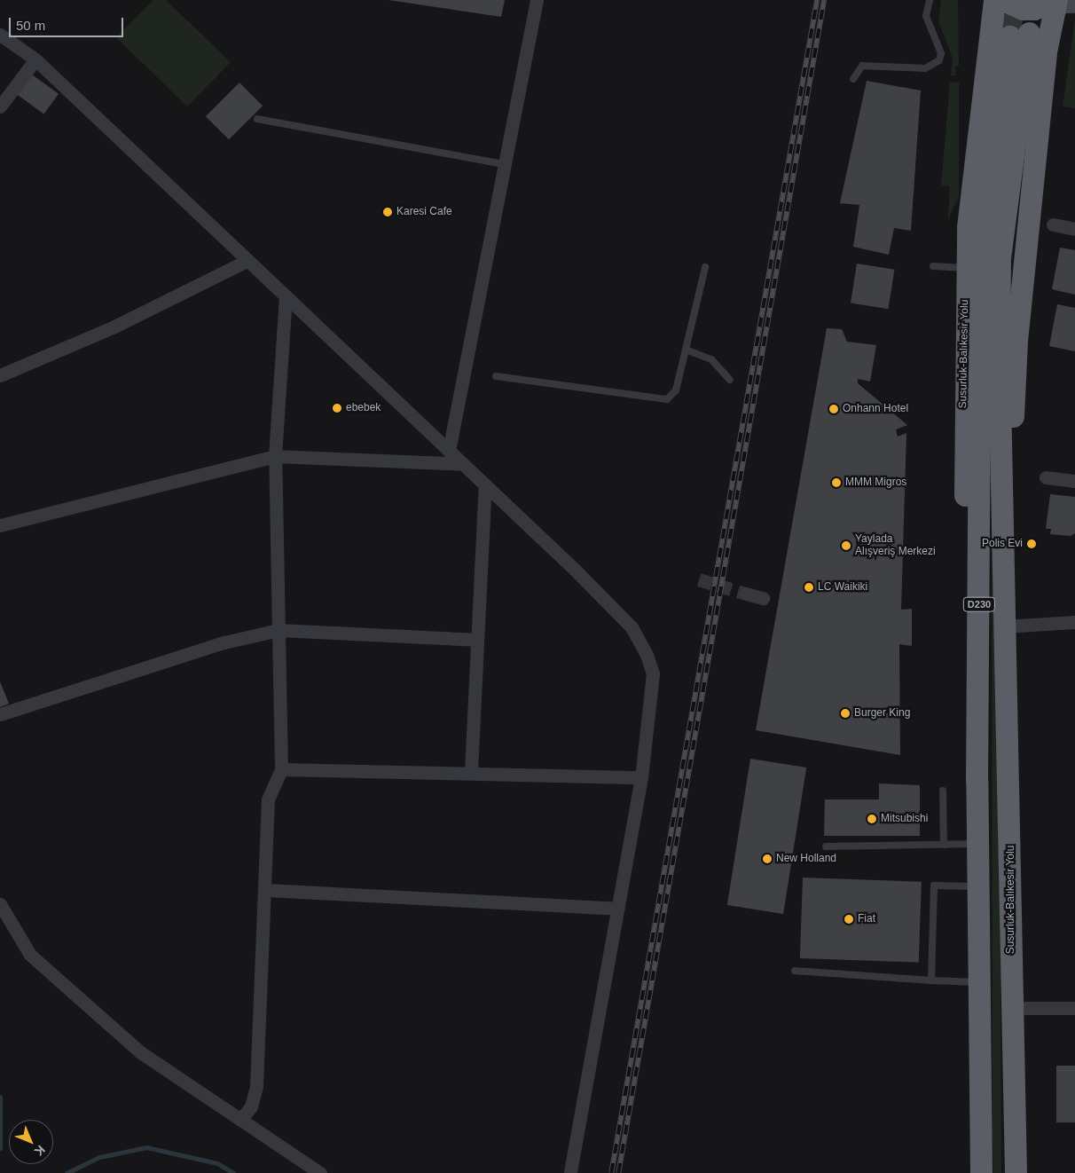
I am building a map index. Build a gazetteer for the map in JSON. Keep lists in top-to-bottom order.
{
  "streets": {
    "highway": ["Susurluk-Balıkesir Yolu", "D230"]
  },
  "places": [
    "Karesi Cafe",
    "ebebek",
    "Onhann Hotel",
    "MMM Migros",
    "Polis Evi",
    "Yaylada Alışveriş Merkezi",
    "LC Waikiki",
    "Burger King",
    "Mitsubishi",
    "New Holland",
    "Fiat"
  ],
  "scale_bar": "50 m",
  "north": "bottom right"
}
